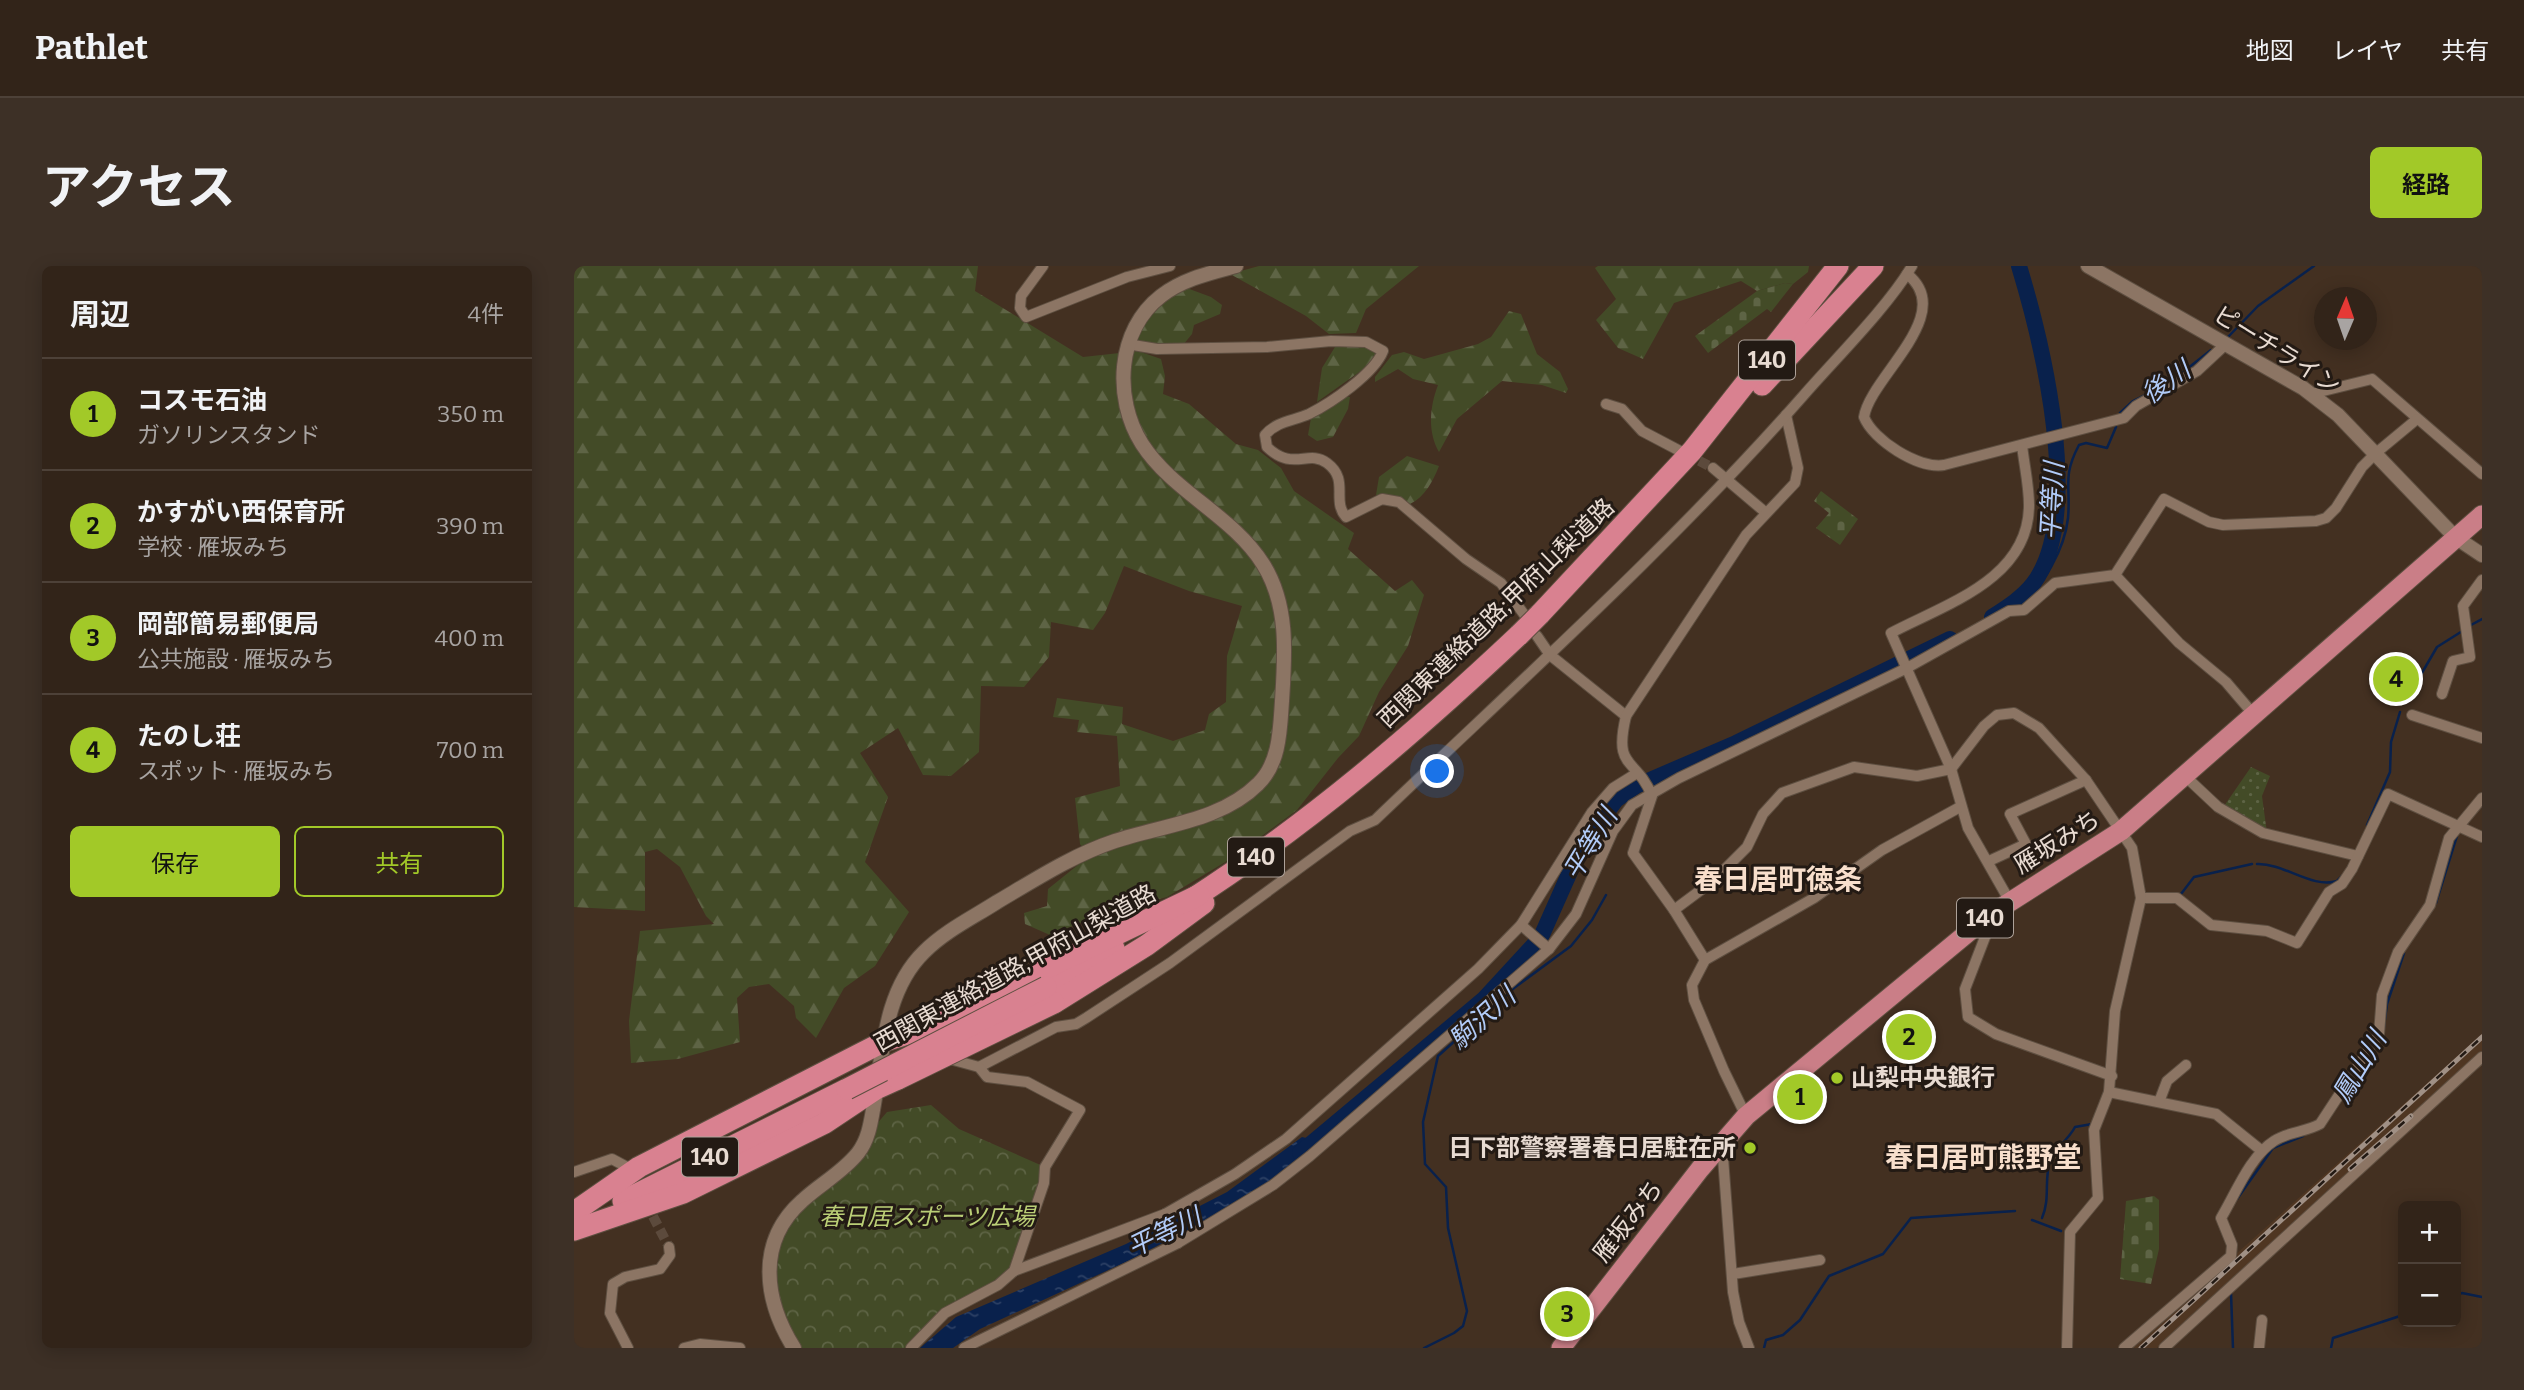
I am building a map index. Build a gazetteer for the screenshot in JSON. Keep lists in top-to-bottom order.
{
  "streets": {
    "highway": ["140", "西関東連絡道路;甲府山梨道路", "雁坂みち"],
    "street": ["ピーチライン"]
  },
  "crossings": [
    ["ピーチライン", "雁坂みち"]
  ],
  "districts": ["春日居町徳条", "春日居町熊野堂"],
  "water": [
    "後川",
    "平等川",
    "駒沢川",
    "鳳山川"
  ],
  "parks": ["春日居スポーツ広場"],
  "places": ["山梨中央銀行", "日下部警察署春日居駐在所"],
  "north": "top",
  "page": {
    "header": "Pathlet",
    "nav": ["地図", "レイヤ", "共有"],
    "title": "アクセス",
    "buttons": [
      "経路",
      ["保存", "共有"]
    ],
    "heading": ["周辺", "4件"],
    "list": [
      {
        "mark": "1",
        "name": "コスモ石油",
        "note": "ガソリンスタンド",
        "value": "350 m"
      },
      {
        "mark": "2",
        "name": "かすがい西保育所",
        "note": "学校 · 雁坂みち",
        "value": "390 m"
      },
      {
        "mark": "3",
        "name": "岡部簡易郵便局",
        "note": "公共施設 · 雁坂みち",
        "value": "400 m"
      },
      {
        "mark": "4",
        "name": "たのし荘",
        "note": "スポット · 雁坂みち",
        "value": "700 m"
      }
    ],
    "pins": [
      "4",
      "2",
      "1",
      "3"
    ],
    "map_buttons": ["+", "−"]
  }
}
